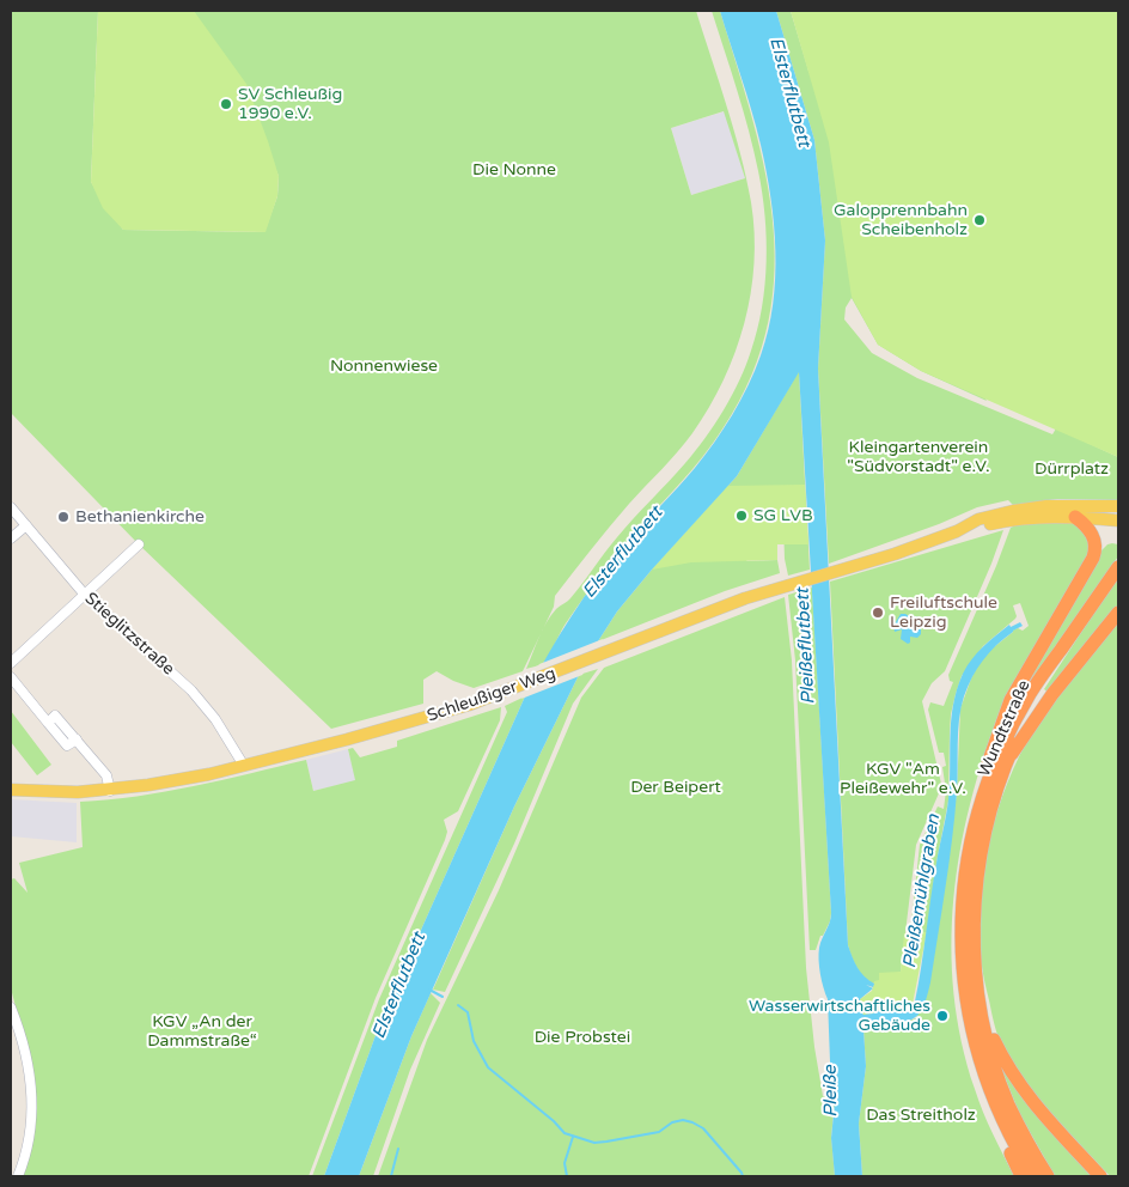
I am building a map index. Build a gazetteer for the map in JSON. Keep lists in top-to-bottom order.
{
  "streets": {
    "highway": ["Wundtstraße"],
    "main road": ["Schleußiger Weg"],
    "street": ["Stieglitzstraße"]
  },
  "crossings": [
    ["Stieglitzstraße", "Schleußiger Weg"]
  ],
  "water": [
    "Elsterflutbett",
    "Pleißeflutbett",
    "Pleißemühlgraben",
    "Pleiße"
  ],
  "parks": [
    "Die Nonne",
    "Nonnenwiese",
    "Kleingartenverein \"Südvorstadt\" e.V.",
    "Dürrplatz",
    "KGV \"Am Pleißewehr\" e.V.",
    "Der Beipert",
    "KGV „An der Dammstraße“",
    "Die Probstei",
    "Das Streitholz"
  ],
  "places": [
    "SV Schleußig 1990 e.V.",
    "Galopprennbahn Scheibenholz",
    "SG LVB",
    "Bethanienkirche",
    "Freiluftschule Leipzig",
    "Wasserwirtschaftliches Gebäude"
  ]
}
